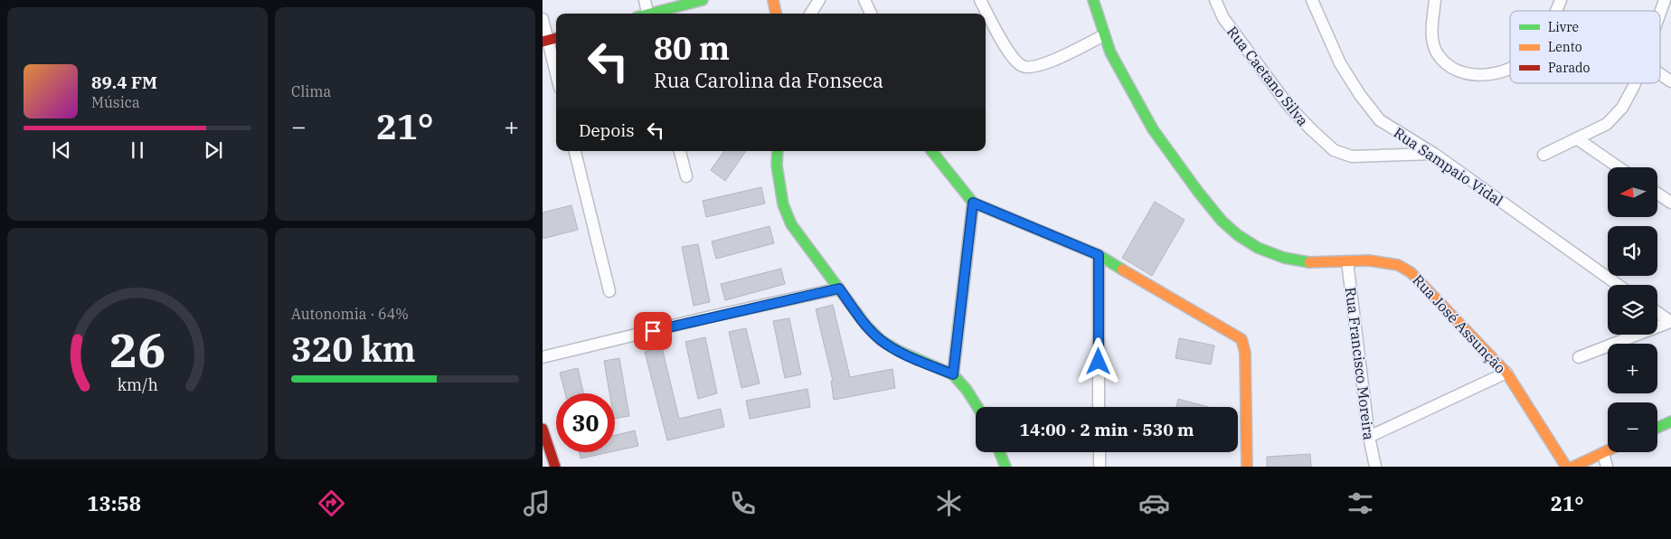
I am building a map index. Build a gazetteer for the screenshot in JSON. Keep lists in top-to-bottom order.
{
  "streets": {
    "street": [
      "Rua Caetano Silva",
      "Rua Sampaio Vidal",
      "Rua José Assunção",
      "Rua Francisco Moreira"
    ]
  },
  "crossings": [
    ["Rua Caetano Silva", "Rua Sampaio Vidal"],
    ["Rua José Assunção", "Rua Francisco Moreira"]
  ],
  "legend": ["Livre", "Lento", "Parado"],
  "north": "left",
  "page": {
    "tile": [
      "Clima",
      ["Autonomia · 64%", "320 km"]
    ],
    "turn": ["80 m", "Rua Carolina da Fonseca"],
    "song": ["89.4 FM", "Música"],
    "heat": ["−", "21°", "+"],
    "then": "Depois",
    "map_buttons": ["+", "−"],
    "limit": "30",
    "trip": "14:00 · 2 min · 530 m",
    "tabs": ["13:58", "21°"],
    "gauge": ["26", "km/h"]
  }
}
